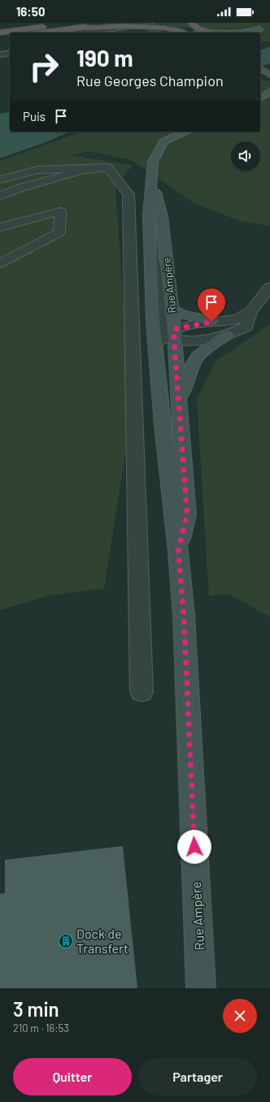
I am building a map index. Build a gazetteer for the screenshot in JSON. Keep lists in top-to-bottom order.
{
  "streets": {
    "main road": ["Rue Ampère"]
  },
  "places": {
    "building": ["Dock de Transfert"]
  },
  "page": {
    "status": "16:50",
    "turn": ["190 m", "Rue Georges Champion"],
    "then": "Puis",
    "heading": ["3 min", "210 m · 16:53"],
    "buttons": ["Quitter", "Partager"]
  }
}
